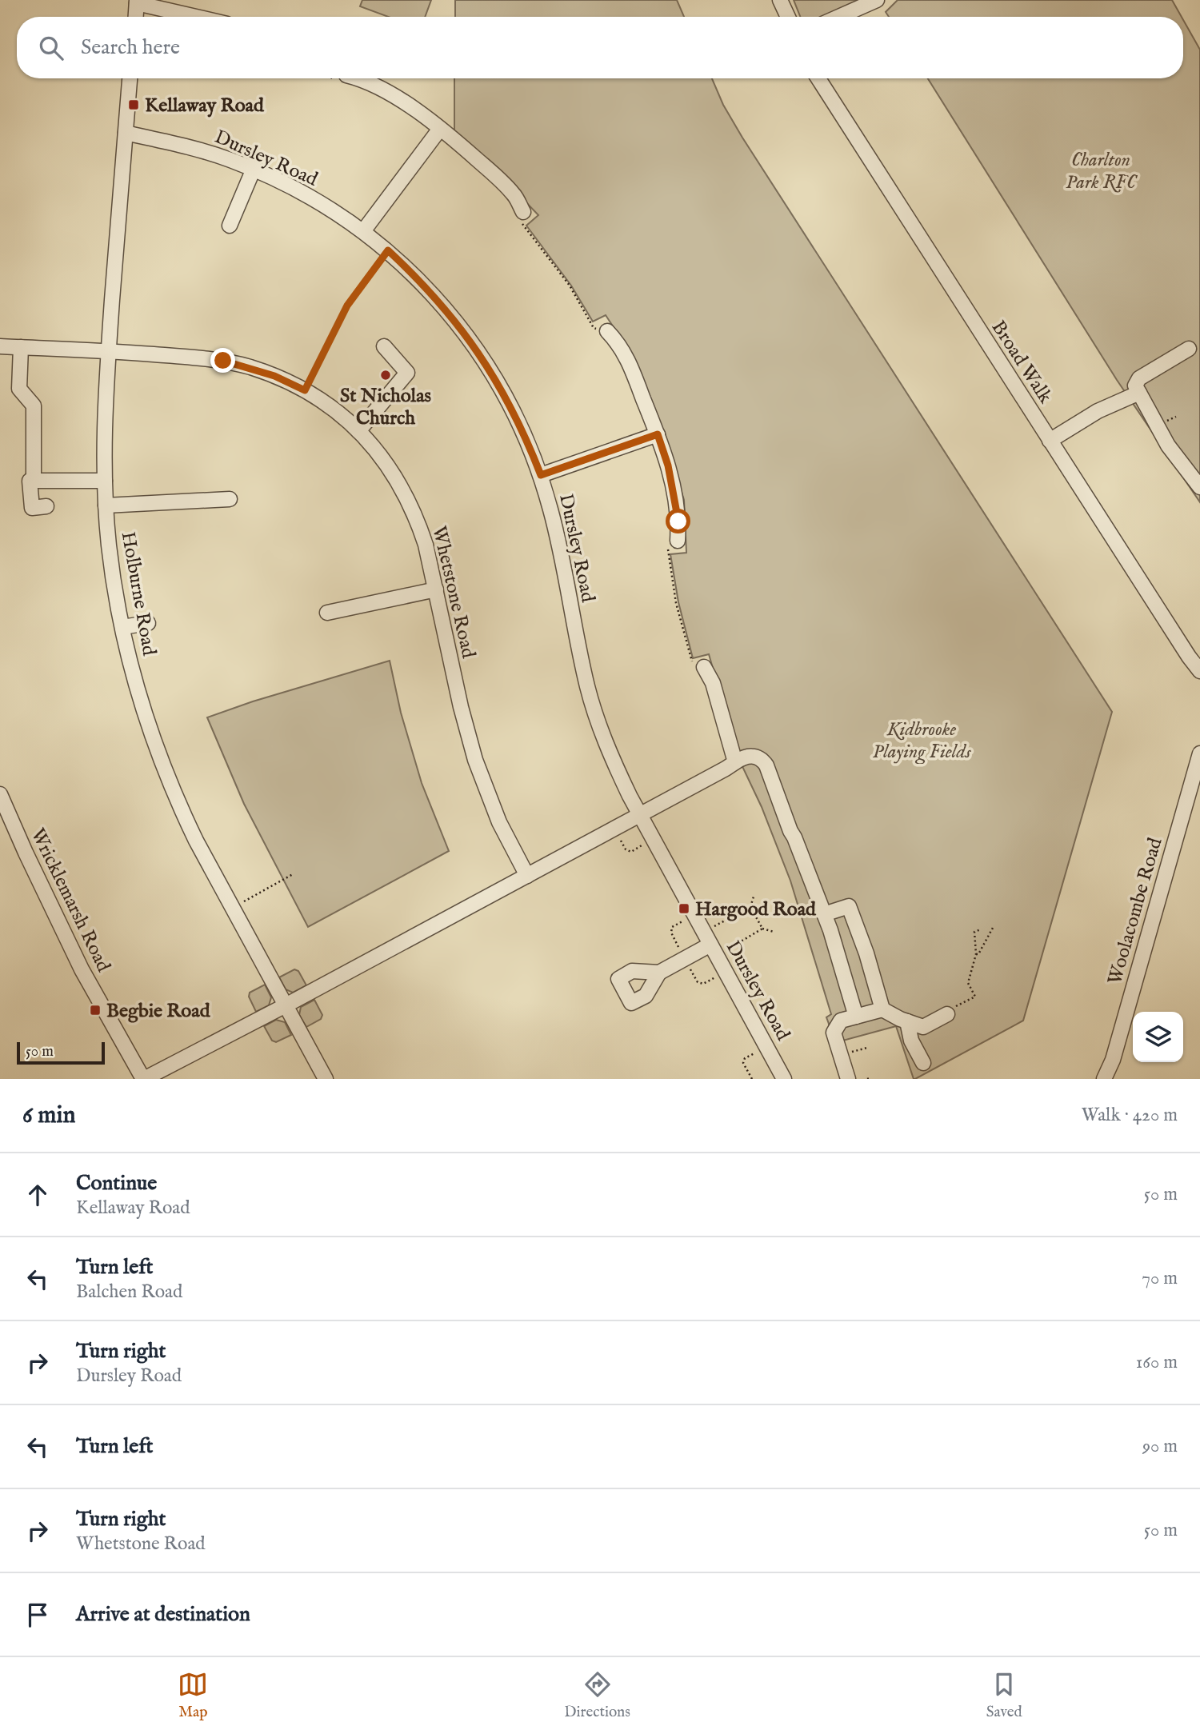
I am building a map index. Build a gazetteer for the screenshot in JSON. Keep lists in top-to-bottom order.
{
  "streets": {
    "street": [
      "Dursley Road",
      "Broad Walk",
      "Whetstone Road",
      "Holburne Road",
      "Wricklemarsh Road",
      "Woolacombe Road"
    ]
  },
  "crossings": [
    ["Dursley Road", "Holburne Road"],
    ["Whetstone Road", "Holburne Road"]
  ],
  "parks": ["Charlton Park RFC", "Kidbrooke Playing Fields"],
  "places": {
    "transit": ["Kellaway Road", "Hargood Road", "Begbie Road"],
    "other": ["St Nicholas Church"]
  },
  "scale_bar": "50 m",
  "page": {
    "search": "Search here",
    "scale": "50 m",
    "heading": ["6 min", "Walk · 420 m"],
    "list": [
      ["Continue", "Kellaway Road", "50 m"],
      ["Turn left", "Balchen Road", "70 m"],
      ["Turn right", "Dursley Road", "160 m"],
      ["Turn left", "90 m"],
      ["Turn right", "Whetstone Road", "50 m"],
      "Arrive at destination"
    ],
    "nav": ["Map", "Directions", "Saved"]
  }
}
